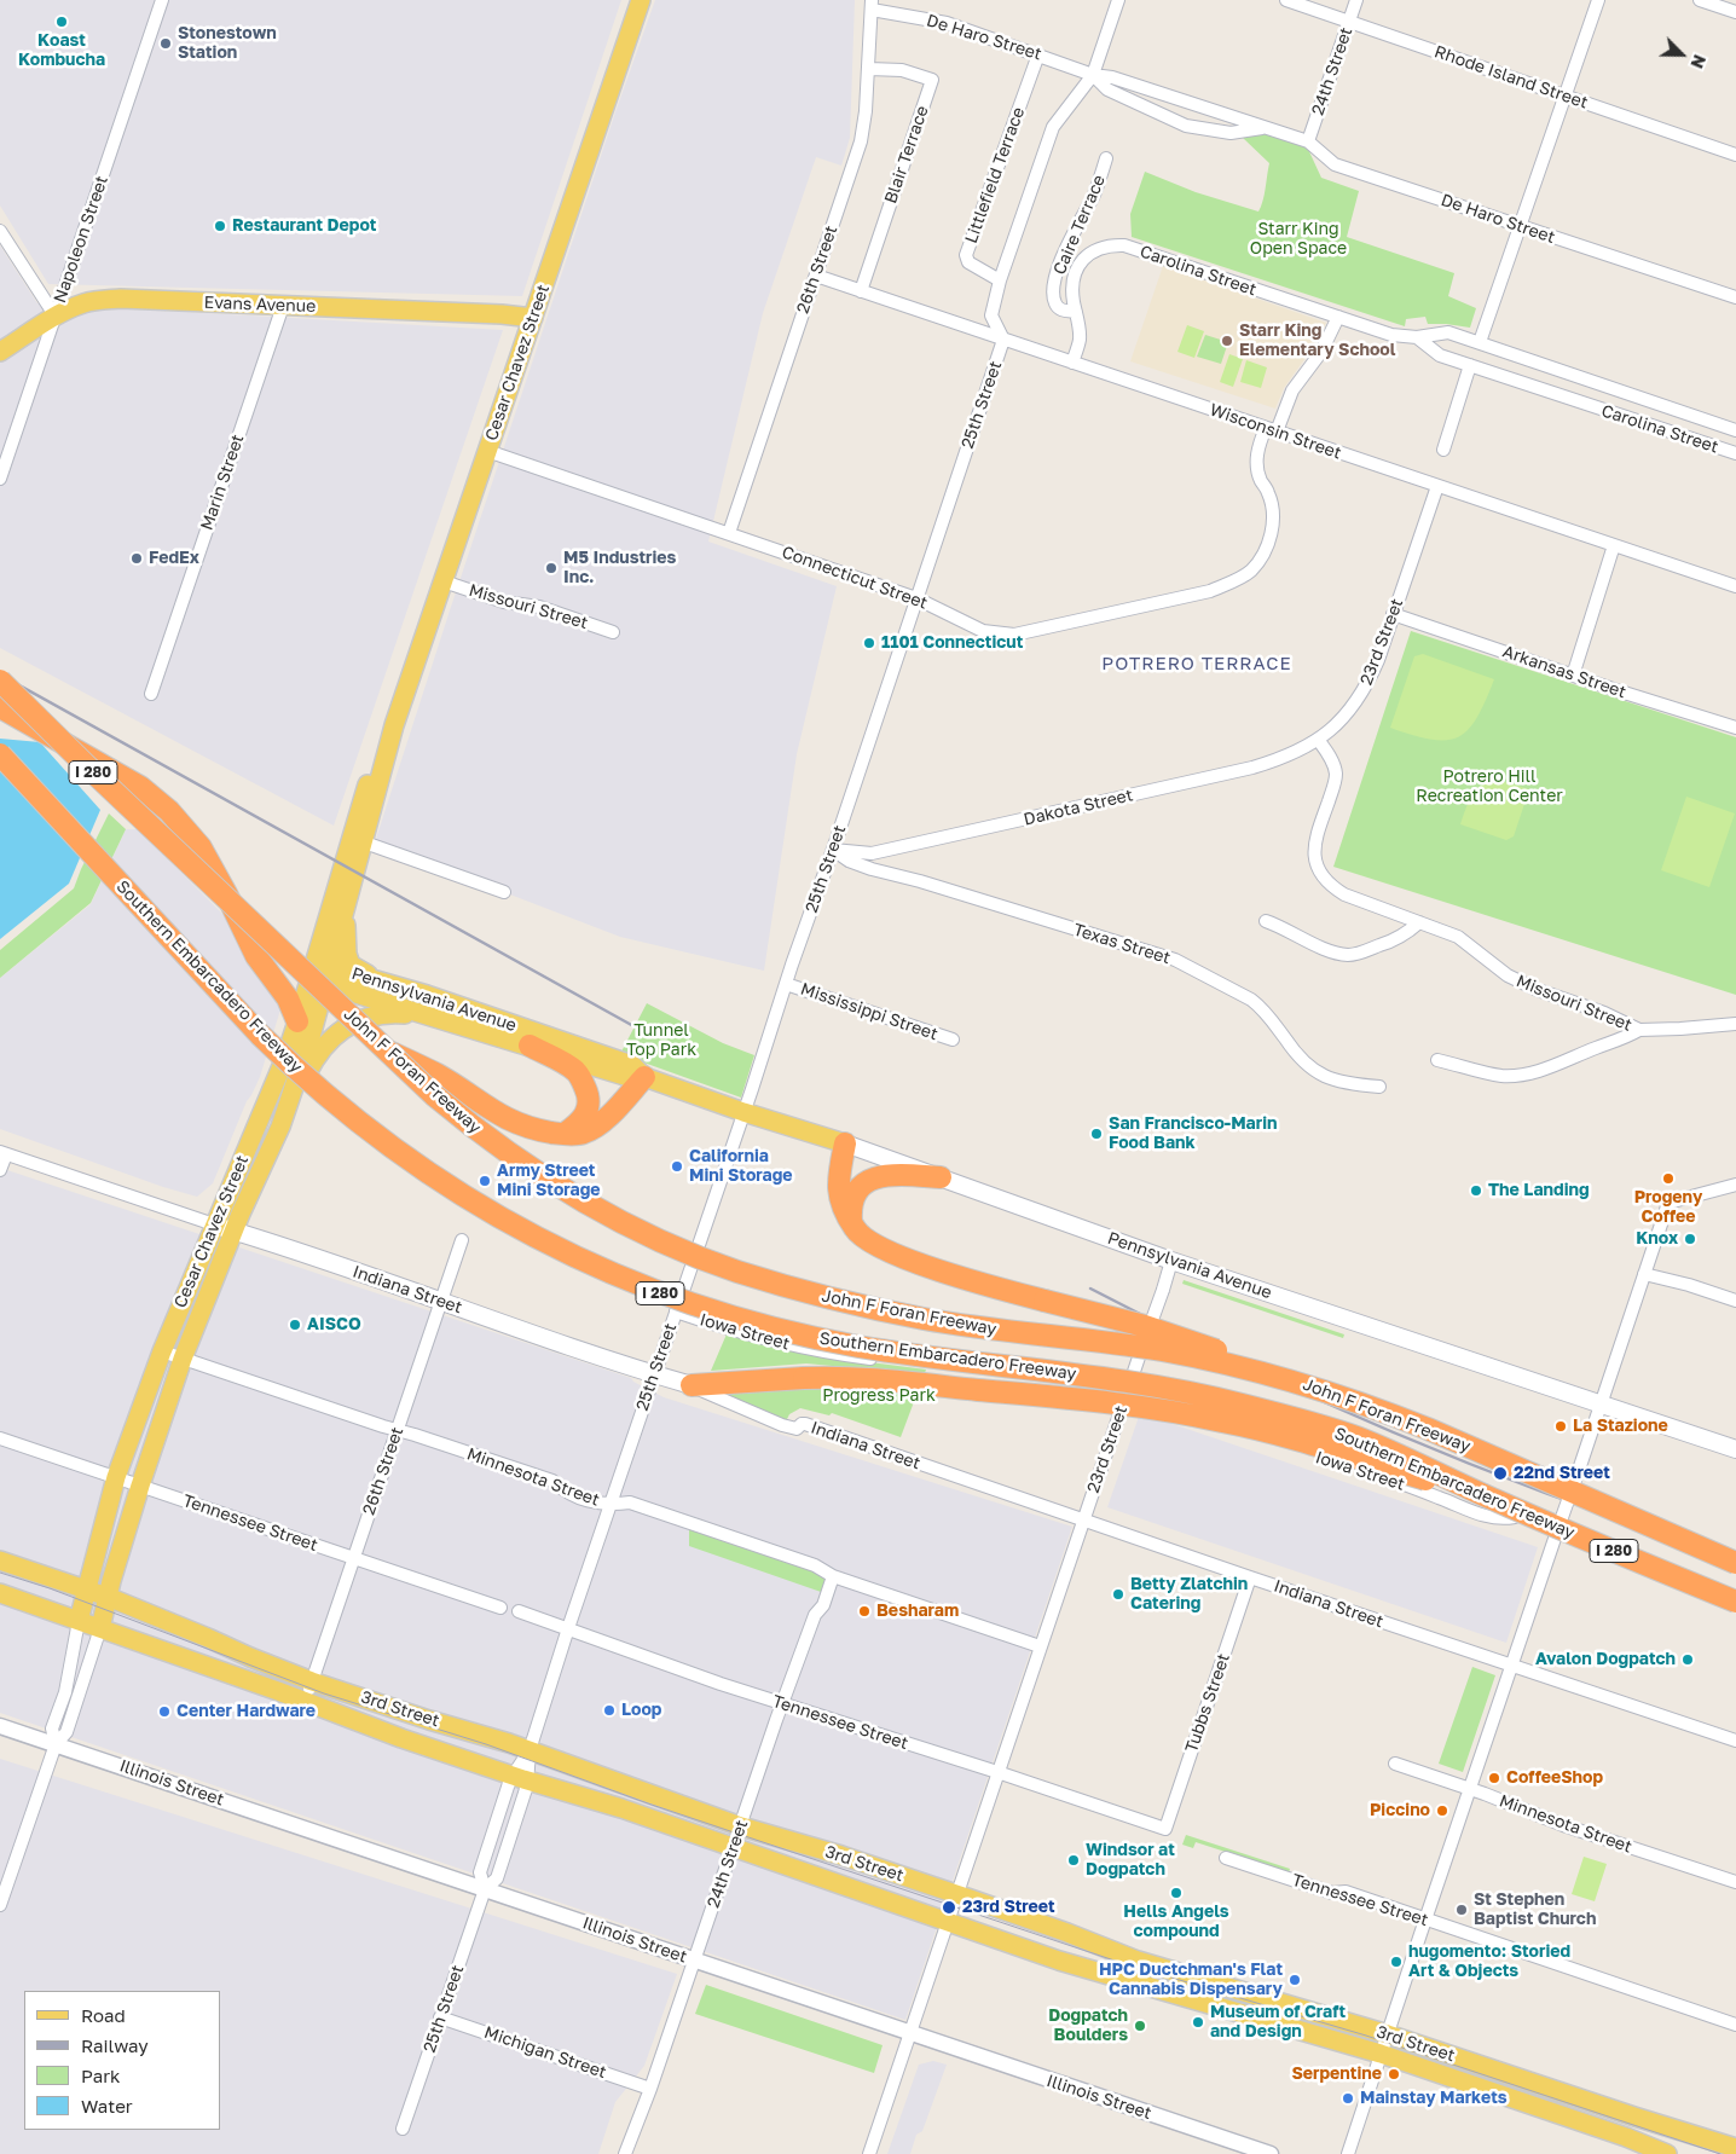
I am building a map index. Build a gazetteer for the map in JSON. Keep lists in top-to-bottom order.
{
  "streets": {
    "highway": ["I 280", "Southern Embarcadero Freeway", "John F Foran Freeway"],
    "main road": [
      "Evans Avenue",
      "Cesar Chavez Street",
      "Pennsylvania Avenue",
      "Indiana Street",
      "3rd Street"
    ],
    "street": [
      "De Haro Street",
      "24th Street",
      "Rhode Island Street",
      "Blair Terrace",
      "Littlefield Terrace",
      "Caire Terrace",
      "Napoleon Street",
      "26th Street",
      "Carolina Street",
      "25th Street",
      "Wisconsin Street",
      "Marin Street",
      "Connecticut Street",
      "Missouri Street",
      "23rd Street",
      "Arkansas Street",
      "Dakota Street",
      "Texas Street",
      "Mississippi Street",
      "Iowa Street",
      "Minnesota Street",
      "Tennessee Street",
      "Tubbs Street",
      "Illinois Street",
      "Michigan Street"
    ]
  },
  "crossings": [
    ["De Haro Street", "24th Street"],
    ["De Haro Street", "Littlefield Terrace"],
    ["De Haro Street", "26th Street"],
    ["De Haro Street", "25th Street"],
    ["24th Street", "Rhode Island Street"],
    ["24th Street", "Minnesota Street"],
    ["24th Street", "Tennessee Street"],
    ["24th Street", "3rd Street"],
    ["24th Street", "Illinois Street"],
    ["24th Street", "Michigan Street"],
    ["Blair Terrace", "26th Street"],
    ["Blair Terrace", "Wisconsin Street"],
    ["Littlefield Terrace", "25th Street"],
    ["Caire Terrace", "Carolina Street"],
    ["Napoleon Street", "Evans Avenue"],
    ["26th Street", "Wisconsin Street"],
    ["26th Street", "Connecticut Street"],
    ["26th Street", "Indiana Street"],
    ["26th Street", "Minnesota Street"],
    ["26th Street", "Tennessee Street"],
    ["26th Street", "3rd Street"],
    ["Carolina Street", "Wisconsin Street"],
    ["Carolina Street", "Connecticut Street"],
    ["Evans Avenue", "Cesar Chavez Street"],
    ["Evans Avenue", "Marin Street"],
    ["Cesar Chavez Street", "Connecticut Street"],
    ["Cesar Chavez Street", "Missouri Street"],
    ["Cesar Chavez Street", "Pennsylvania Avenue"],
    ["Cesar Chavez Street", "Indiana Street"],
    ["Cesar Chavez Street", "Minnesota Street"],
    ["Cesar Chavez Street", "Tennessee Street"],
    ["Cesar Chavez Street", "3rd Street"],
    ["Cesar Chavez Street", "Illinois Street"],
    ["25th Street", "Wisconsin Street"],
    ["25th Street", "Connecticut Street"],
    ["25th Street", "Dakota Street"],
    ["25th Street", "Texas Street"],
    ["25th Street", "Pennsylvania Avenue"],
    ["25th Street", "Mississippi Street"],
    ["25th Street", "Indiana Street"],
    ["25th Street", "Iowa Street"],
    ["25th Street", "Minnesota Street"],
    ["25th Street", "Tennessee Street"],
    ["25th Street", "3rd Street"],
    ["25th Street", "Illinois Street"],
    ["25th Street", "Michigan Street"],
    ["Wisconsin Street", "Connecticut Street"],
    ["Wisconsin Street", "23rd Street"],
    ["Missouri Street", "23rd Street"],
    ["Missouri Street", "Dakota Street"],
    ["23rd Street", "Arkansas Street"],
    ["23rd Street", "Dakota Street"],
    ["23rd Street", "Pennsylvania Avenue"],
    ["23rd Street", "Indiana Street"],
    ["23rd Street", "Iowa Street"],
    ["23rd Street", "Minnesota Street"],
    ["23rd Street", "Tennessee Street"],
    ["23rd Street", "3rd Street"],
    ["23rd Street", "Illinois Street"],
    ["Dakota Street", "Texas Street"],
    ["Indiana Street", "Tubbs Street"],
    ["Tennessee Street", "Tubbs Street"]
  ],
  "districts": ["POTRERO TERRACE"],
  "parks": [
    "Starr King Open Space",
    "Potrero Hill Recreation Center",
    "Tunnel Top Park",
    "Progress Park"
  ],
  "places": [
    "Koast Kombucha",
    "Stonestown Station",
    "Restaurant Depot",
    "Starr King Elementary School",
    "FedEx",
    "M5 Industries Inc.",
    "1101 Connecticut",
    "San Francisco-Marin Food Bank",
    "California Mini Storage",
    "Progeny Coffee",
    "Army Street Mini Storage",
    "The Landing",
    "Knox",
    "AISCO",
    "La Stazione",
    "22nd Street",
    "Betty Zlatchin Catering",
    "Besharam",
    "Avalon Dogpatch",
    "Loop",
    "Center Hardware",
    "CoffeeShop",
    "Piccino",
    "Windsor at Dogpatch",
    "Hells Angels compound",
    "23rd Street",
    "St Stephen Baptist Church",
    "hugomento: Storied Art & Objects",
    "HPC Ductchman's Flat Cannabis Dispensary",
    "Museum of Craft and Design",
    "Dogpatch Boulders",
    "Serpentine",
    "Mainstay Markets"
  ],
  "legend": [
    "Road",
    "Railway",
    "Park",
    "Water"
  ],
  "north": "bottom right"
}
